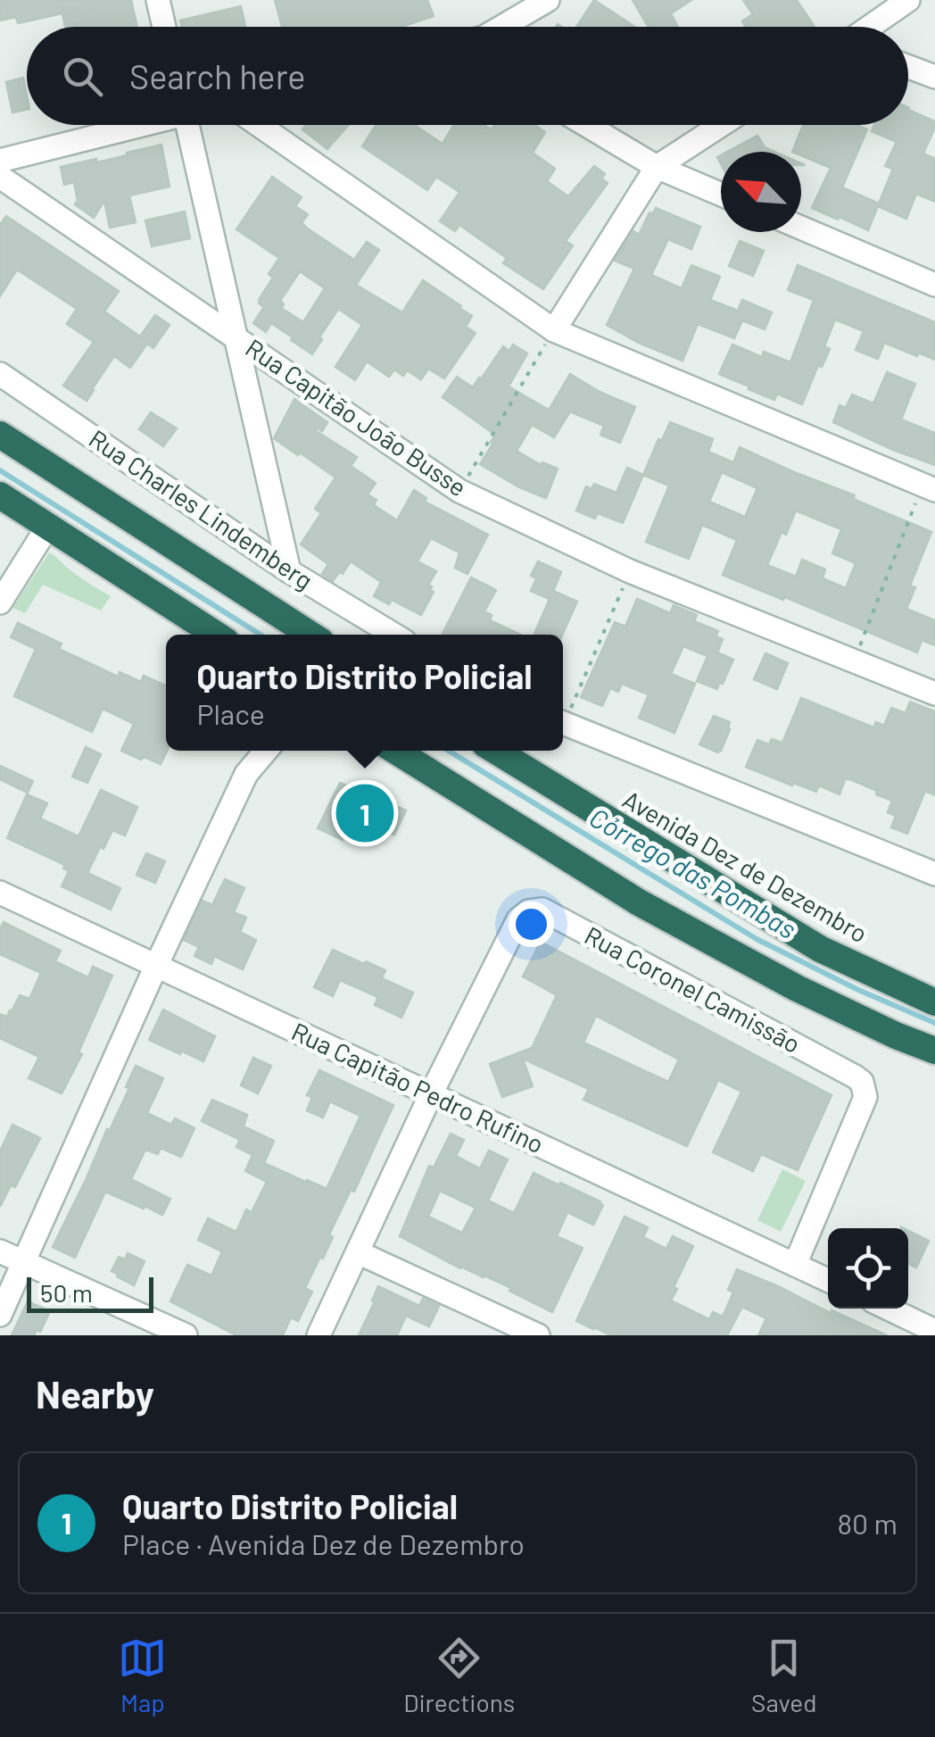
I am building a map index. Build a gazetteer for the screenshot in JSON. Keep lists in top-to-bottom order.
{
  "streets": {
    "highway": ["Avenida Dez de Dezembro"],
    "street": [
      "Rua Capitão João Busse",
      "Rua Charles Lindemberg",
      "Rua Coronel Camissão",
      "Rua Capitão Pedro Rufino"
    ]
  },
  "crossings": [
    ["Rua Coronel Camissão", "Rua Capitão Pedro Rufino"]
  ],
  "water": ["Córrego das Pombas"],
  "scale_bar": "50 m",
  "north": "top left",
  "page": {
    "search": "Search here",
    "popup": ["Quarto Distrito Policial", "Place"],
    "pins": "1",
    "scale": "50 m",
    "heading": "Nearby",
    "list": [
      {
        "mark": "1",
        "name": "Quarto Distrito Policial",
        "note": "Place · Avenida Dez de Dezembro",
        "value": "80 m"
      }
    ],
    "nav": ["Map", "Directions", "Saved"]
  }
}
